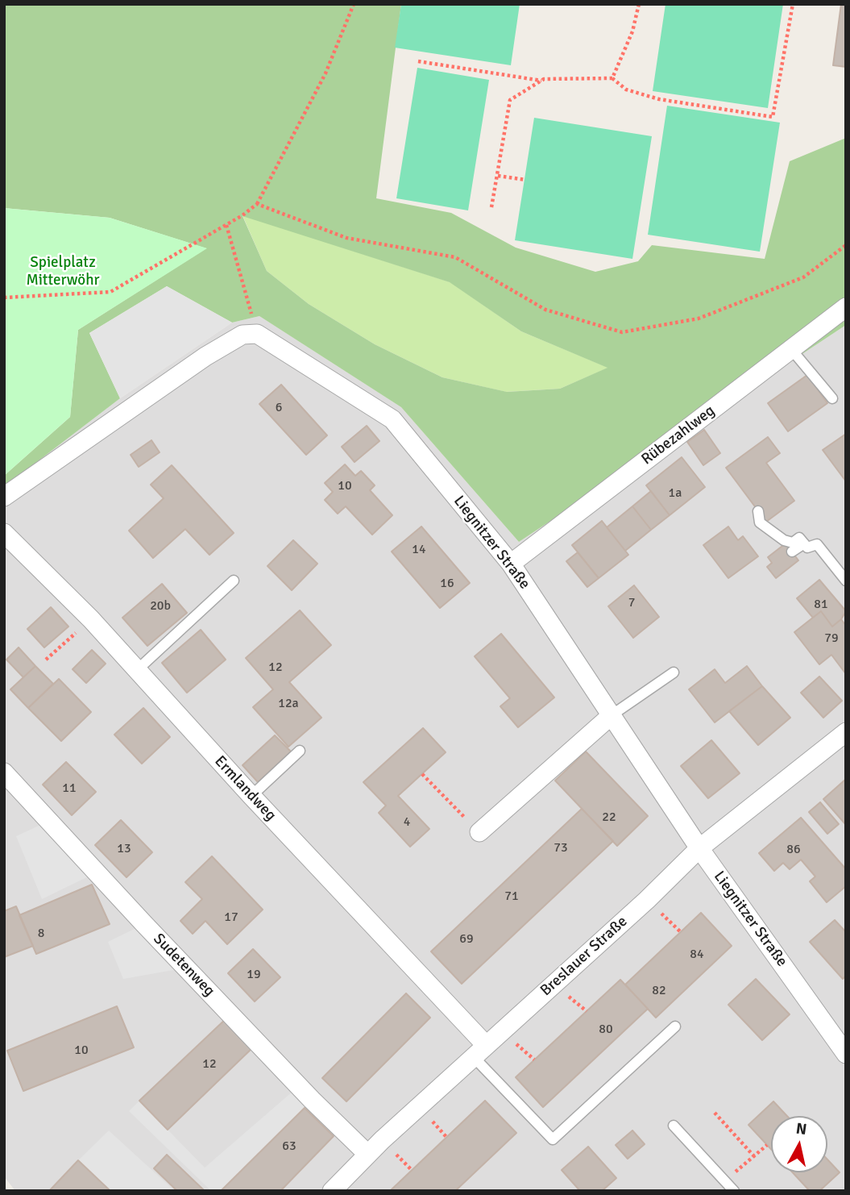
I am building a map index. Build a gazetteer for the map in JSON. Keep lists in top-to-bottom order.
{
  "streets": {
    "street": [
      "Rübezahlweg",
      "Liegnitzer Straße",
      "Ermlandweg",
      "Breslauer Straße",
      "Sudetenweg"
    ]
  },
  "crossings": [
    ["Rübezahlweg", "Liegnitzer Straße"],
    ["Liegnitzer Straße", "Breslauer Straße"],
    ["Ermlandweg", "Breslauer Straße"],
    ["Breslauer Straße", "Sudetenweg"]
  ],
  "parks": ["Spielplatz Mitterwöhr"],
  "house_numbers": [
    "6",
    "10",
    "1a",
    "14",
    "16",
    "7",
    "81",
    "20b",
    "79",
    "12",
    "12a",
    "11",
    "22",
    "4",
    "73",
    "13",
    "86",
    "71",
    "17",
    "8",
    "69",
    "84",
    "19",
    "82",
    "80",
    "10",
    "12",
    "63"
  ],
  "north": "top"
}
